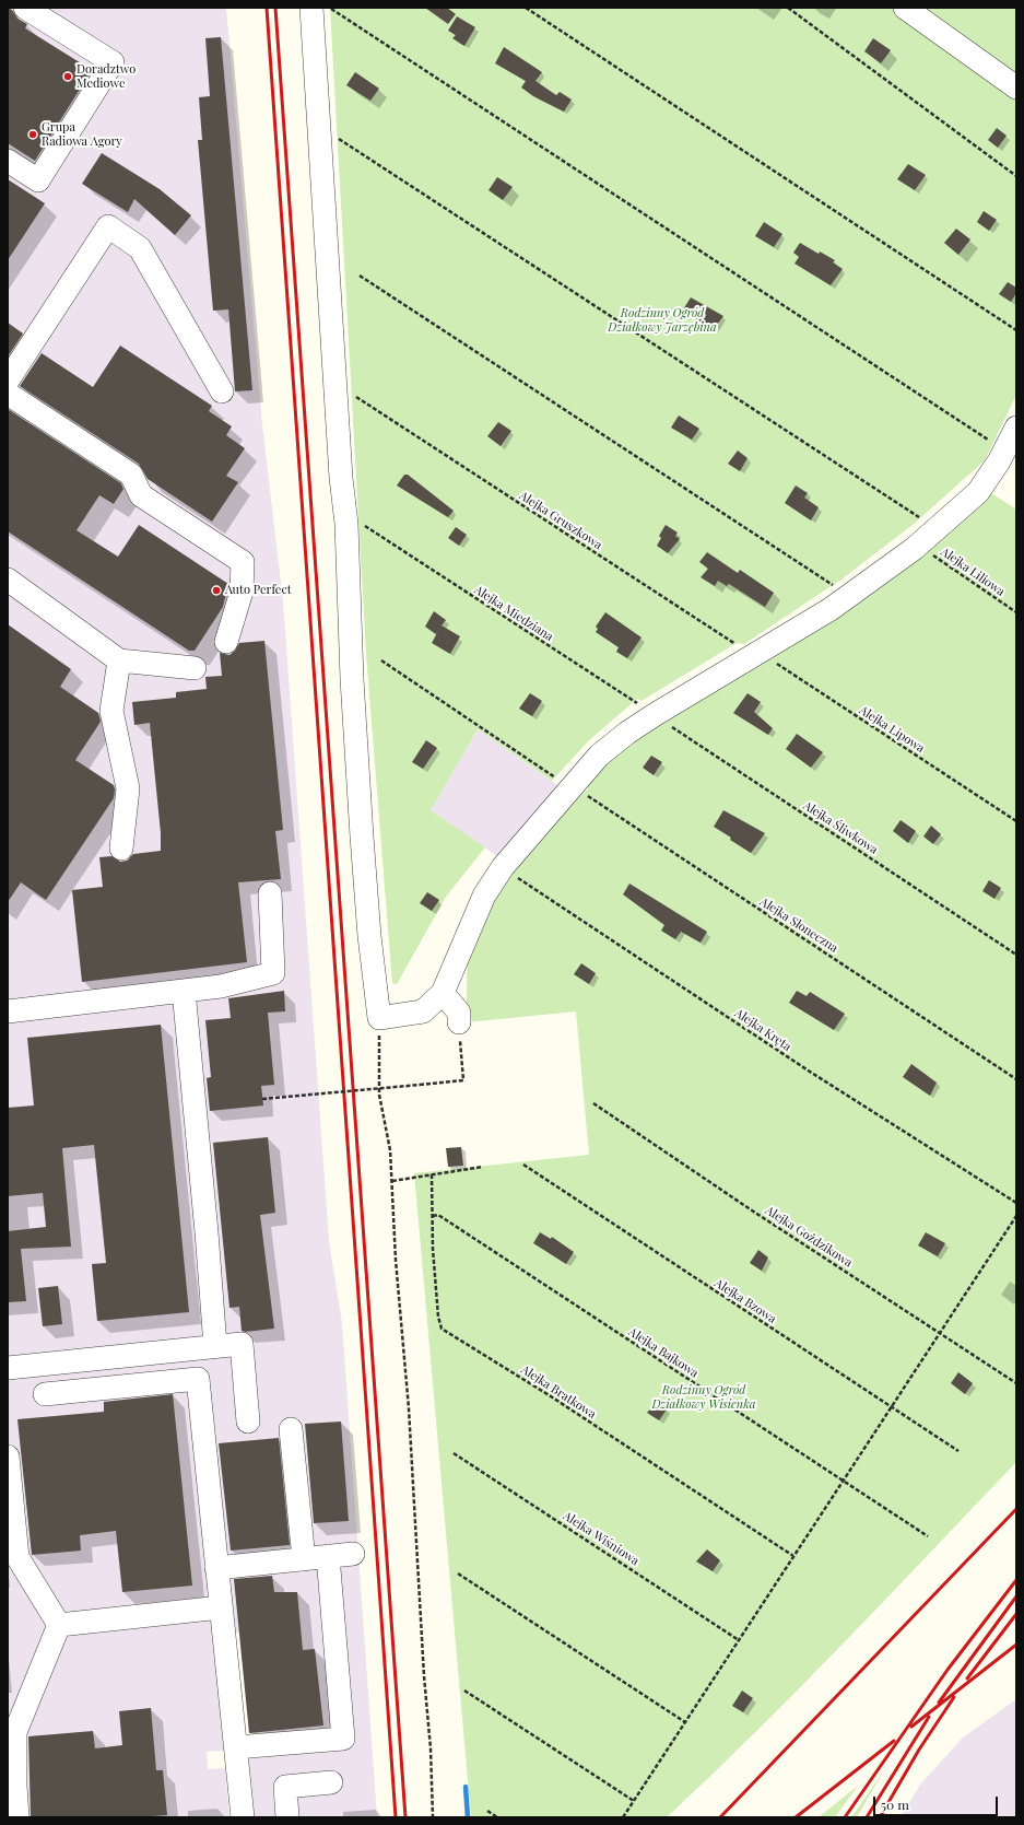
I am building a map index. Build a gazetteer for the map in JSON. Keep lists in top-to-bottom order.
{
  "streets": {
    "path": [
      "Alejka Gruszkowa",
      "Alejka Liliowa",
      "Alejka Miedziana",
      "Alejka Lipowa",
      "Alejka Śliwkowa",
      "Alejka Słoneczna",
      "Alejka Kręta",
      "Alejka Gożdzikowa",
      "Alejka Bzowa",
      "Alejka Bajkowa",
      "Alejka Bratkowa",
      "Alejka Wiśniowa"
    ]
  },
  "crossings": [
    ["Alejka Gruszkowa", "Alejka Lipowa"],
    ["Alejka Miedziana", "Alejka Śliwkowa"],
    ["Alejka Bajkowa", "Alejka Bratkowa"]
  ],
  "parks": ["Rodzinny Ogród Działkowy Jarzębina", "Rodzinny Ogród Działkowy Wisienka"],
  "places": ["Doradztwo Mediowe", "Grupa Radiowa Agory", "Auto Perfect"],
  "scale_bar": "50 m"
}
